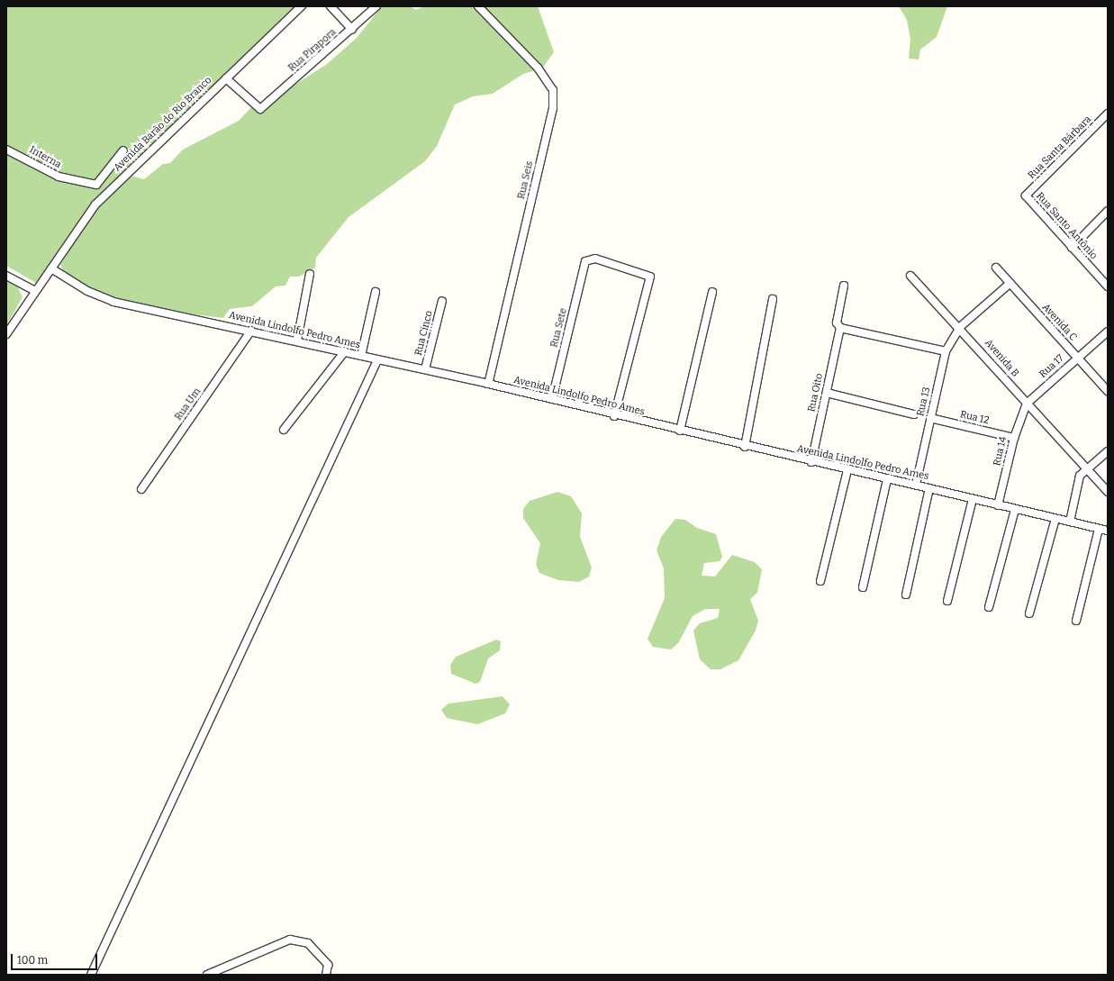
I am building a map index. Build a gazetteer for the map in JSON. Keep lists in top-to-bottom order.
{
  "streets": {
    "street": [
      "Rua Pirapora",
      "Avenida Barão do Rio Branco",
      "Rua Santa Bárbara",
      "Interna",
      "Rua Seis",
      "Rua Santo Antônio",
      "Avenida C",
      "Rua Sete",
      "Avenida Lindolfo Pedro Ames",
      "Rua Cinco",
      "Avenida B",
      "Rua 17",
      "Rua Oito",
      "Rua 13",
      "Rua Um",
      "Rua 12",
      "Rua 14"
    ]
  },
  "crossings": [
    ["Rua Pirapora", "Avenida Barão do Rio Branco"],
    ["Avenida Barão do Rio Branco", "Avenida Lindolfo Pedro Ames"],
    ["Rua Santa Bárbara", "Rua Santo Antônio"],
    ["Rua Seis", "Avenida Lindolfo Pedro Ames"],
    ["Avenida C", "Rua 17"],
    ["Avenida C", "Rua 13"],
    ["Rua Sete", "Avenida Lindolfo Pedro Ames"],
    ["Avenida Lindolfo Pedro Ames", "Rua Cinco"],
    ["Avenida Lindolfo Pedro Ames", "Rua Oito"],
    ["Avenida Lindolfo Pedro Ames", "Rua 13"],
    ["Avenida Lindolfo Pedro Ames", "Rua Um"],
    ["Avenida Lindolfo Pedro Ames", "Rua 14"],
    ["Avenida B", "Rua 17"],
    ["Avenida B", "Rua 13"],
    ["Avenida B", "Rua 14"],
    ["Rua 17", "Rua 14"],
    ["Rua 13", "Rua 12"],
    ["Rua 12", "Rua 14"]
  ],
  "scale_bar": "100 m"
}
